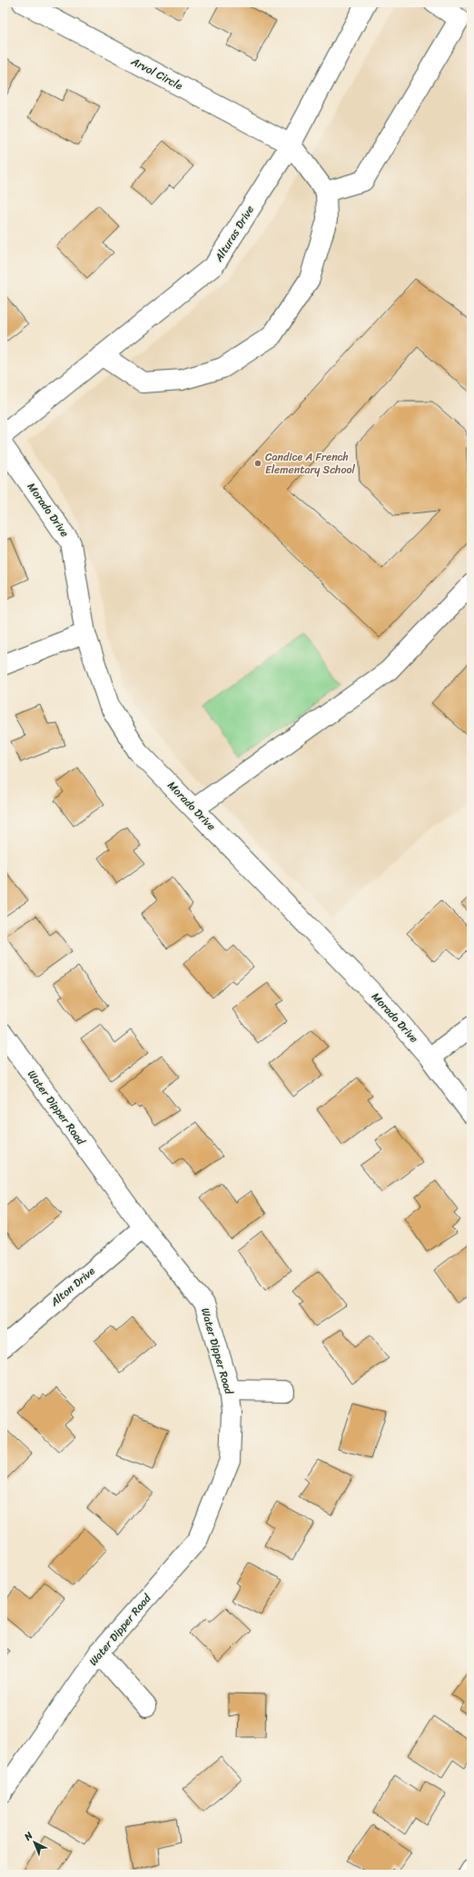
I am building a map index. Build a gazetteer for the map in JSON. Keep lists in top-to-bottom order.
{
  "streets": {
    "street": [
      "Arvol Circle",
      "Alturas Drive",
      "Morado Drive",
      "Water Dipper Road",
      "Alton Drive"
    ]
  },
  "crossings": [
    ["Arvol Circle", "Alturas Drive"],
    ["Water Dipper Road", "Alton Drive"]
  ],
  "places": ["Candice A French Elementary School"],
  "north": "top left"
}
